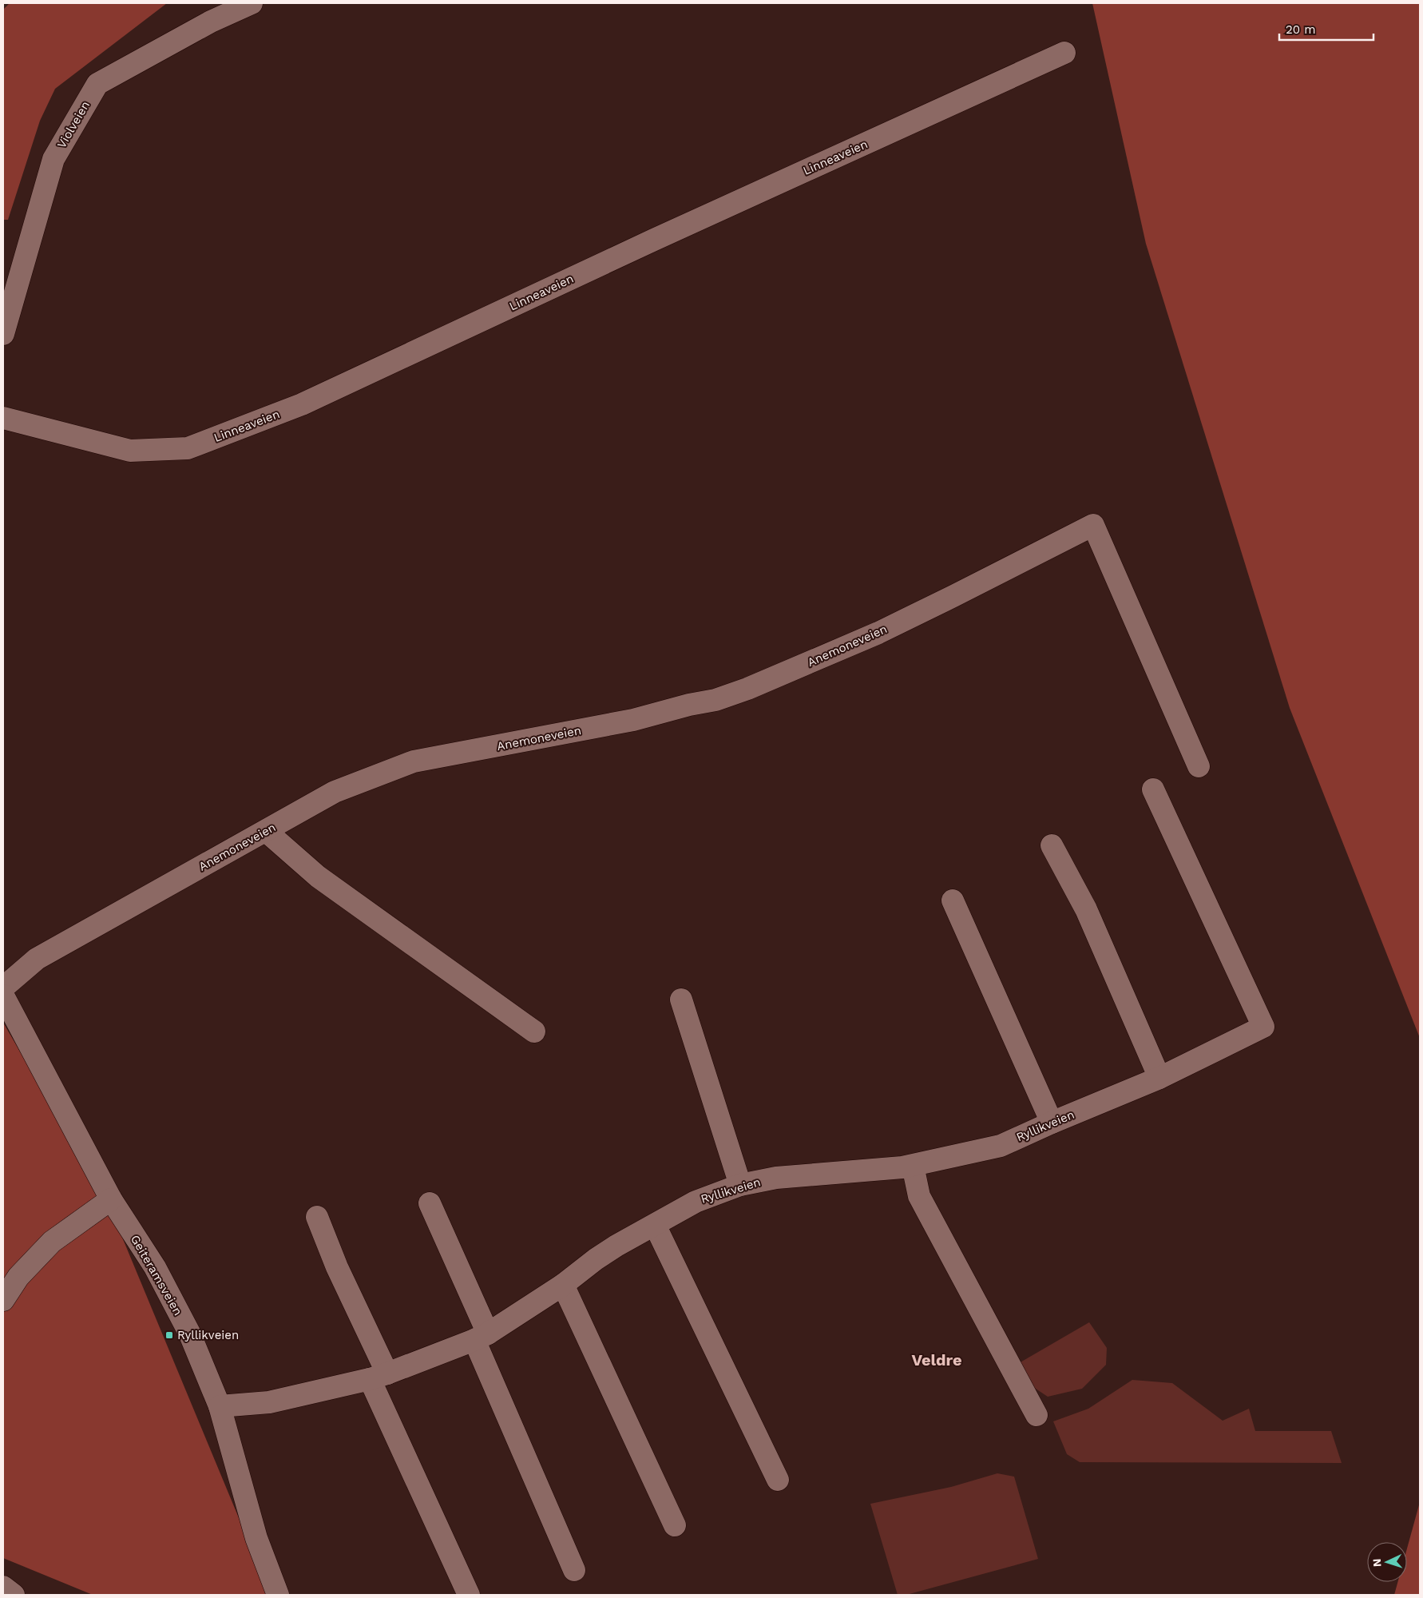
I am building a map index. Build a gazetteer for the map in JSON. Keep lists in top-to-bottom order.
{
  "streets": {
    "street": [
      "Violveien",
      "Linneaveien",
      "Anemoneveien",
      "Ryllikveien",
      "Geiteramsveien"
    ]
  },
  "crossings": [
    ["Ryllikveien", "Geiteramsveien"]
  ],
  "districts": ["Veldre"],
  "places": {
    "transit": ["Ryllikveien"]
  },
  "scale_bar": "20 m",
  "north": "left"
}
